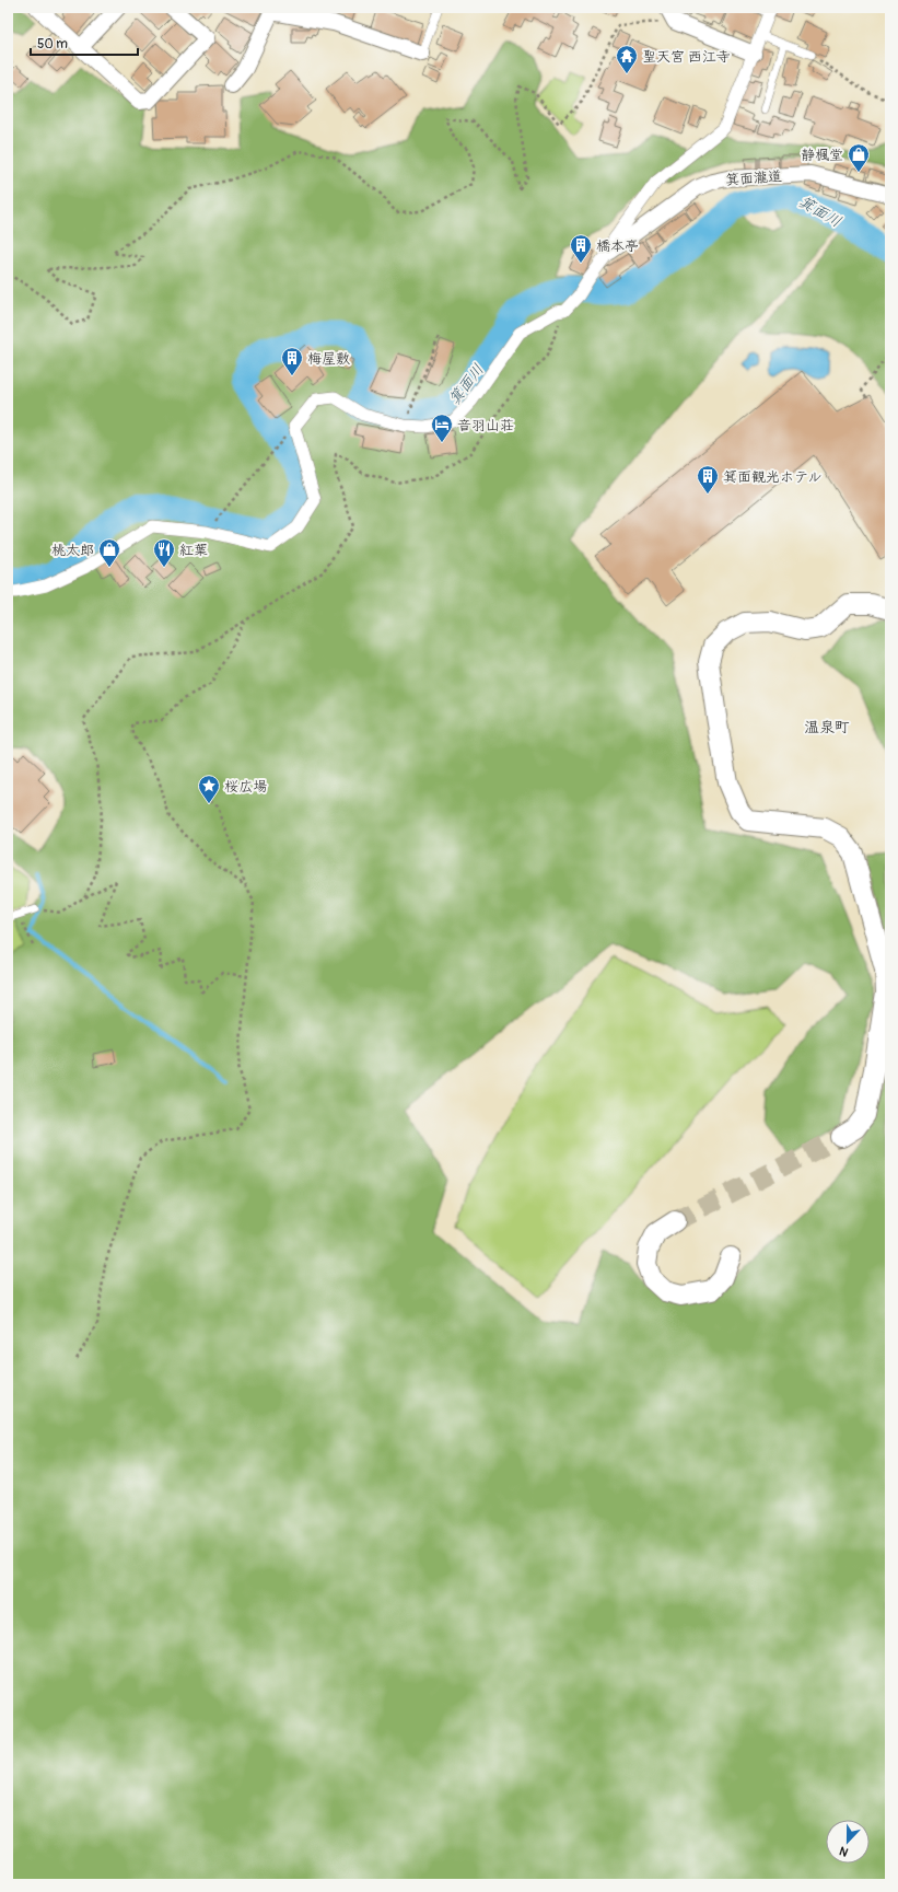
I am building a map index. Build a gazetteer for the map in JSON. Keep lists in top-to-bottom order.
{
  "streets": {
    "street": ["箕面瀧道"]
  },
  "districts": ["温泉町"],
  "water": ["箕面川"],
  "places": {
    "temple": ["聖天宮 西江寺"],
    "shop": ["静楓堂", "桃太郎"],
    "building": ["橋本亭", "梅屋敷", "箕面観光ホテル"],
    "hotel": ["音羽山荘"],
    "restaurant": ["紅葉"],
    "place": ["桜広場"]
  },
  "scale_bar": "50 m",
  "north": "bottom"
}
